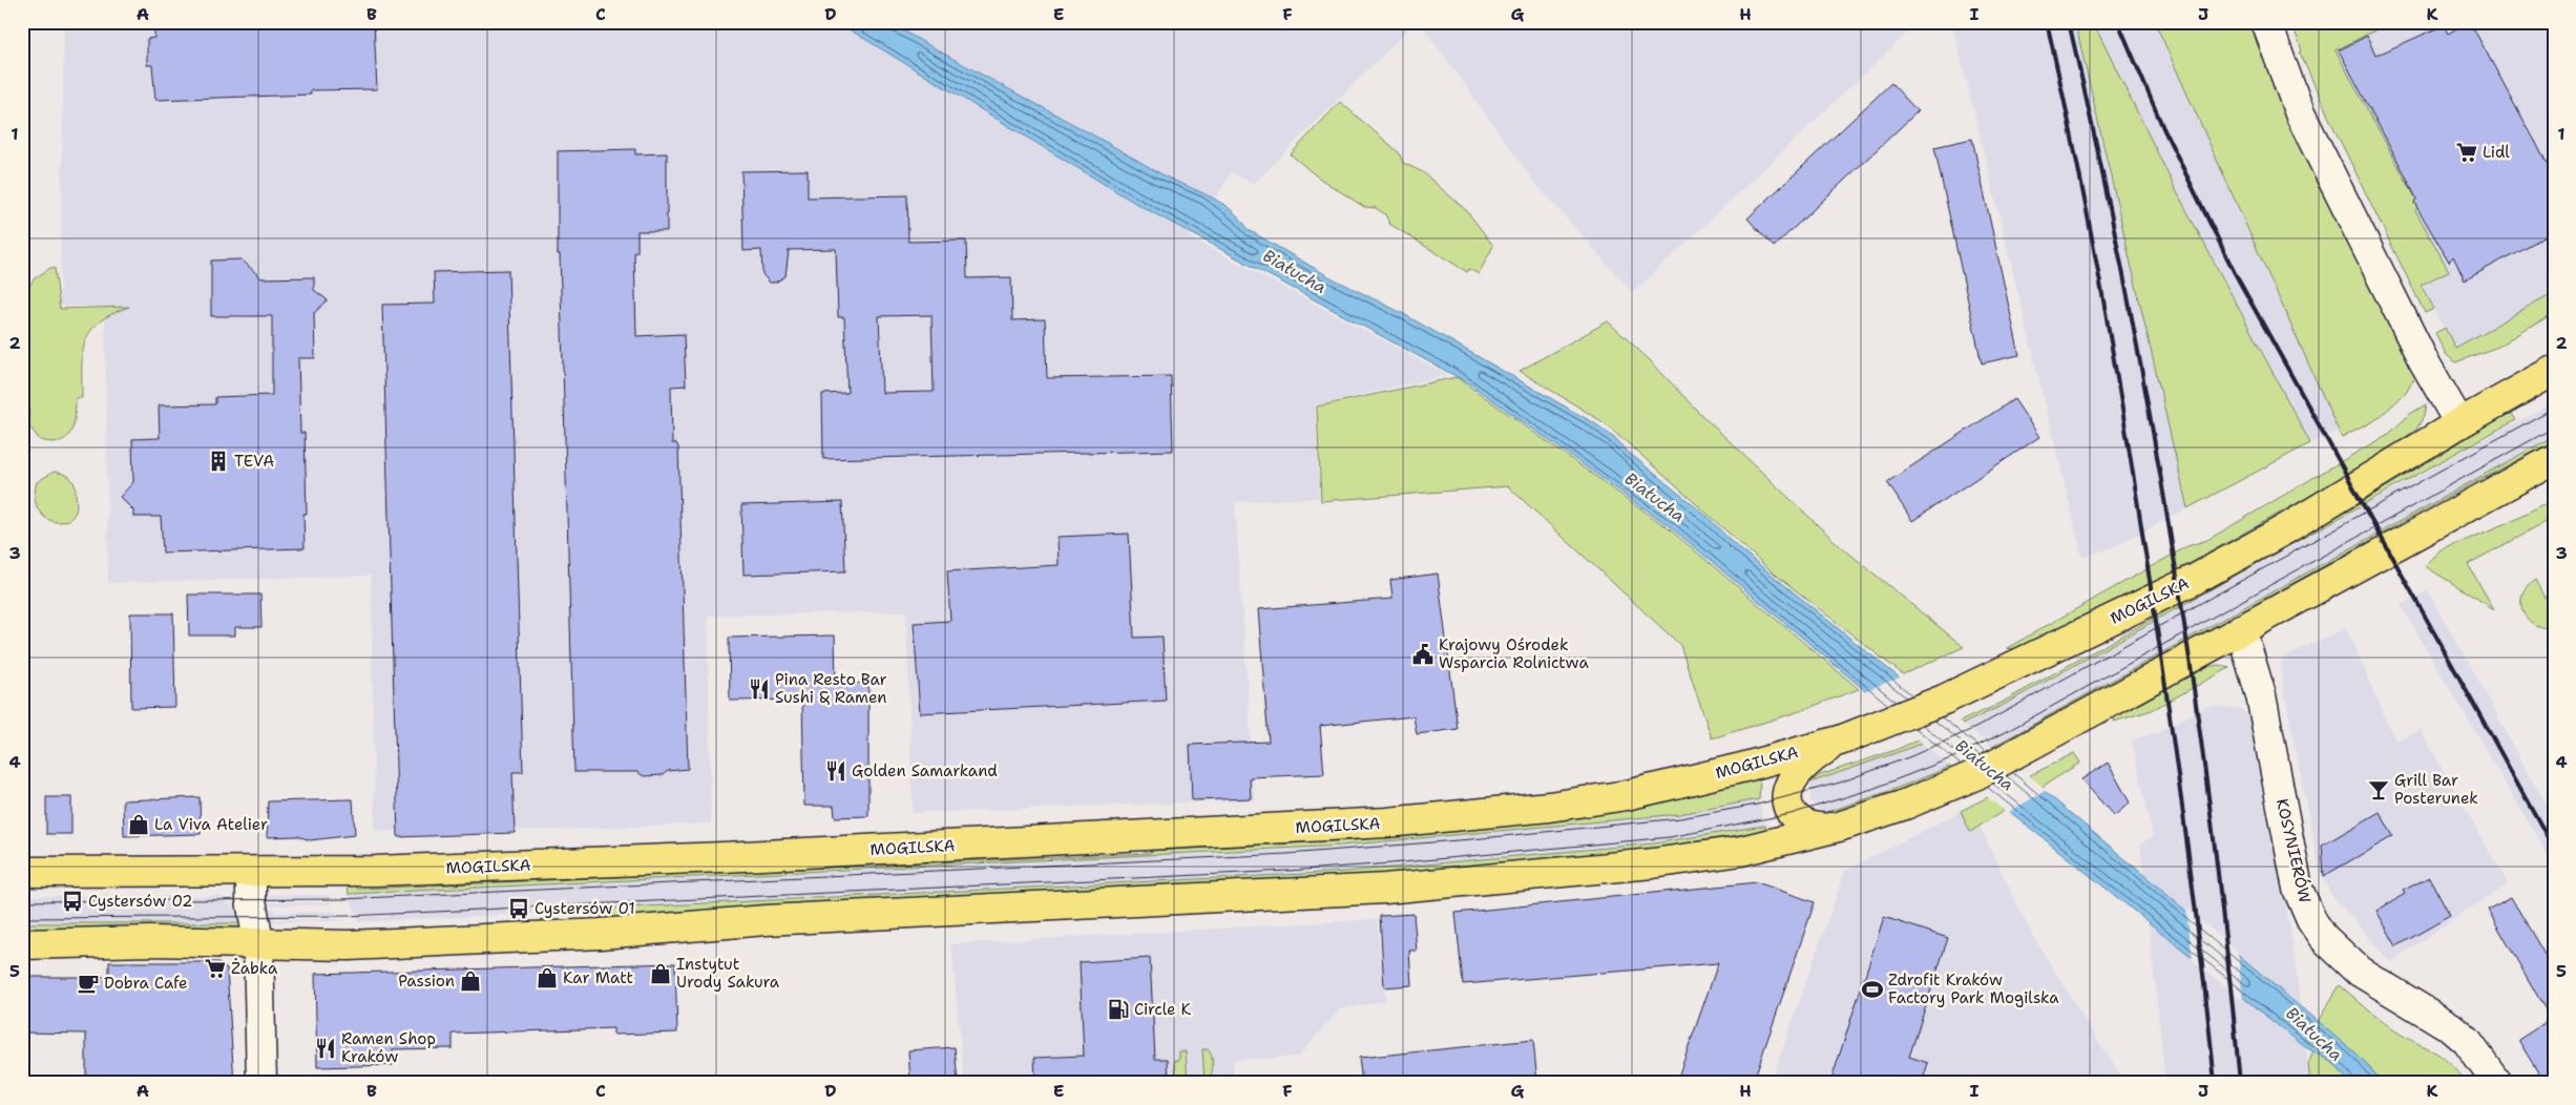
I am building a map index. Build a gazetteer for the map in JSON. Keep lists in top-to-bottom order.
{
  "streets": {
    "main road": ["MOGILSKA"],
    "street": ["KOSYNIERÓW"]
  },
  "water": ["Białucha"],
  "places": {
    "supermarket": ["Lidl", "Żabka"],
    "building": ["TEVA"],
    "public building": ["Krajowy Ośrodek Wsparcia Rolnictwa"],
    "restaurant": ["Pina Resto Bar Sushi & Ramen", "Golden Samarkand", "Ramen Shop Kraków"],
    "bar": ["Grill Bar Posterunek"],
    "shop": [
      "La Viva Atelier",
      "Instytut Urody Sakura",
      "Kar Matt",
      "Passion"
    ],
    "bus stop": ["Cystersów 02", "Cystersów 01"],
    "cafe": ["Dobra Cafe"],
    "sports": ["Zdrofit Kraków Factory Park Mogilska"],
    "fuel station": ["Circle K"]
  },
  "grid": {
    "columns": [
      "A",
      "B",
      "C",
      "D",
      "E",
      "F",
      "G",
      "H",
      "I",
      "J",
      "K"
    ],
    "rows": [
      "1",
      "2",
      "3",
      "4",
      "5"
    ]
  }
}
